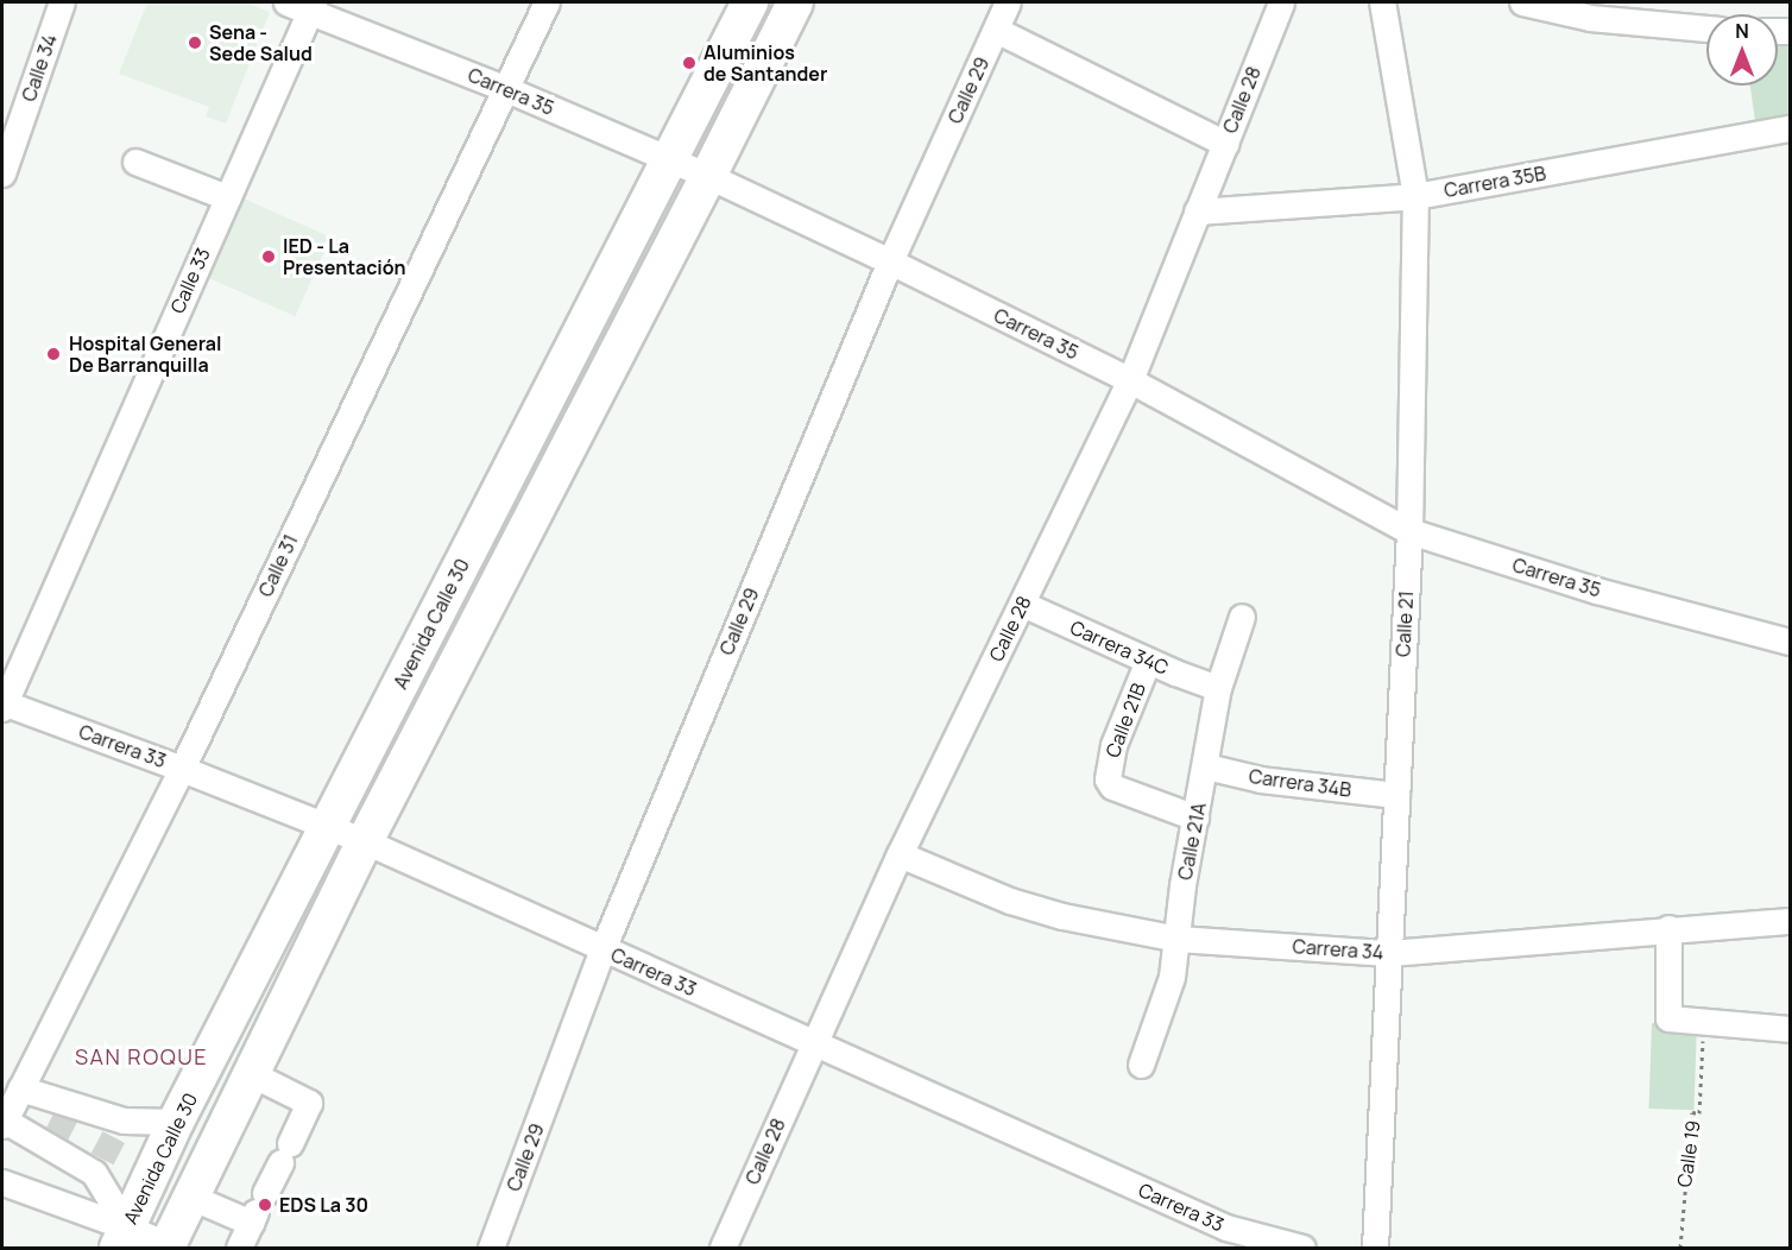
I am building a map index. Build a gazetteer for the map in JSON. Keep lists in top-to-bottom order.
{
  "streets": {
    "highway": ["Avenida Calle 30"],
    "street": [
      "Calle 34",
      "Calle 29",
      "Carrera 35",
      "Calle 28",
      "Carrera 35B",
      "Calle 33",
      "Calle 31",
      "Calle 21",
      "Carrera 34C",
      "Calle 21B",
      "Carrera 33",
      "Carrera 34B",
      "Calle 21A",
      "Carrera 34"
    ],
    "path": ["Calle 19"]
  },
  "crossings": [
    ["Calle 29", "Carrera 35"],
    ["Calle 29", "Carrera 33"],
    ["Carrera 35", "Calle 28"],
    ["Carrera 35", "Calle 33"],
    ["Carrera 35", "Calle 31"],
    ["Carrera 35", "Avenida Calle 30"],
    ["Carrera 35", "Calle 21"],
    ["Calle 28", "Carrera 35B"],
    ["Calle 28", "Carrera 34C"],
    ["Calle 28", "Carrera 33"],
    ["Calle 28", "Carrera 34"],
    ["Carrera 35B", "Calle 21"],
    ["Calle 33", "Carrera 33"],
    ["Calle 31", "Carrera 33"],
    ["Avenida Calle 30", "Carrera 33"],
    ["Calle 21", "Carrera 34B"],
    ["Calle 21", "Carrera 34"],
    ["Carrera 34C", "Calle 21B"],
    ["Carrera 34C", "Calle 21A"],
    ["Calle 21B", "Calle 21A"],
    ["Carrera 34B", "Calle 21A"],
    ["Calle 21A", "Carrera 34"]
  ],
  "districts": ["SAN ROQUE"],
  "places": [
    "Sena - Sede Salud",
    "Aluminios de Santander",
    "IED - La Presentación",
    "Hospital General De Barranquilla",
    "EDS La 30"
  ],
  "north": "top"
}
